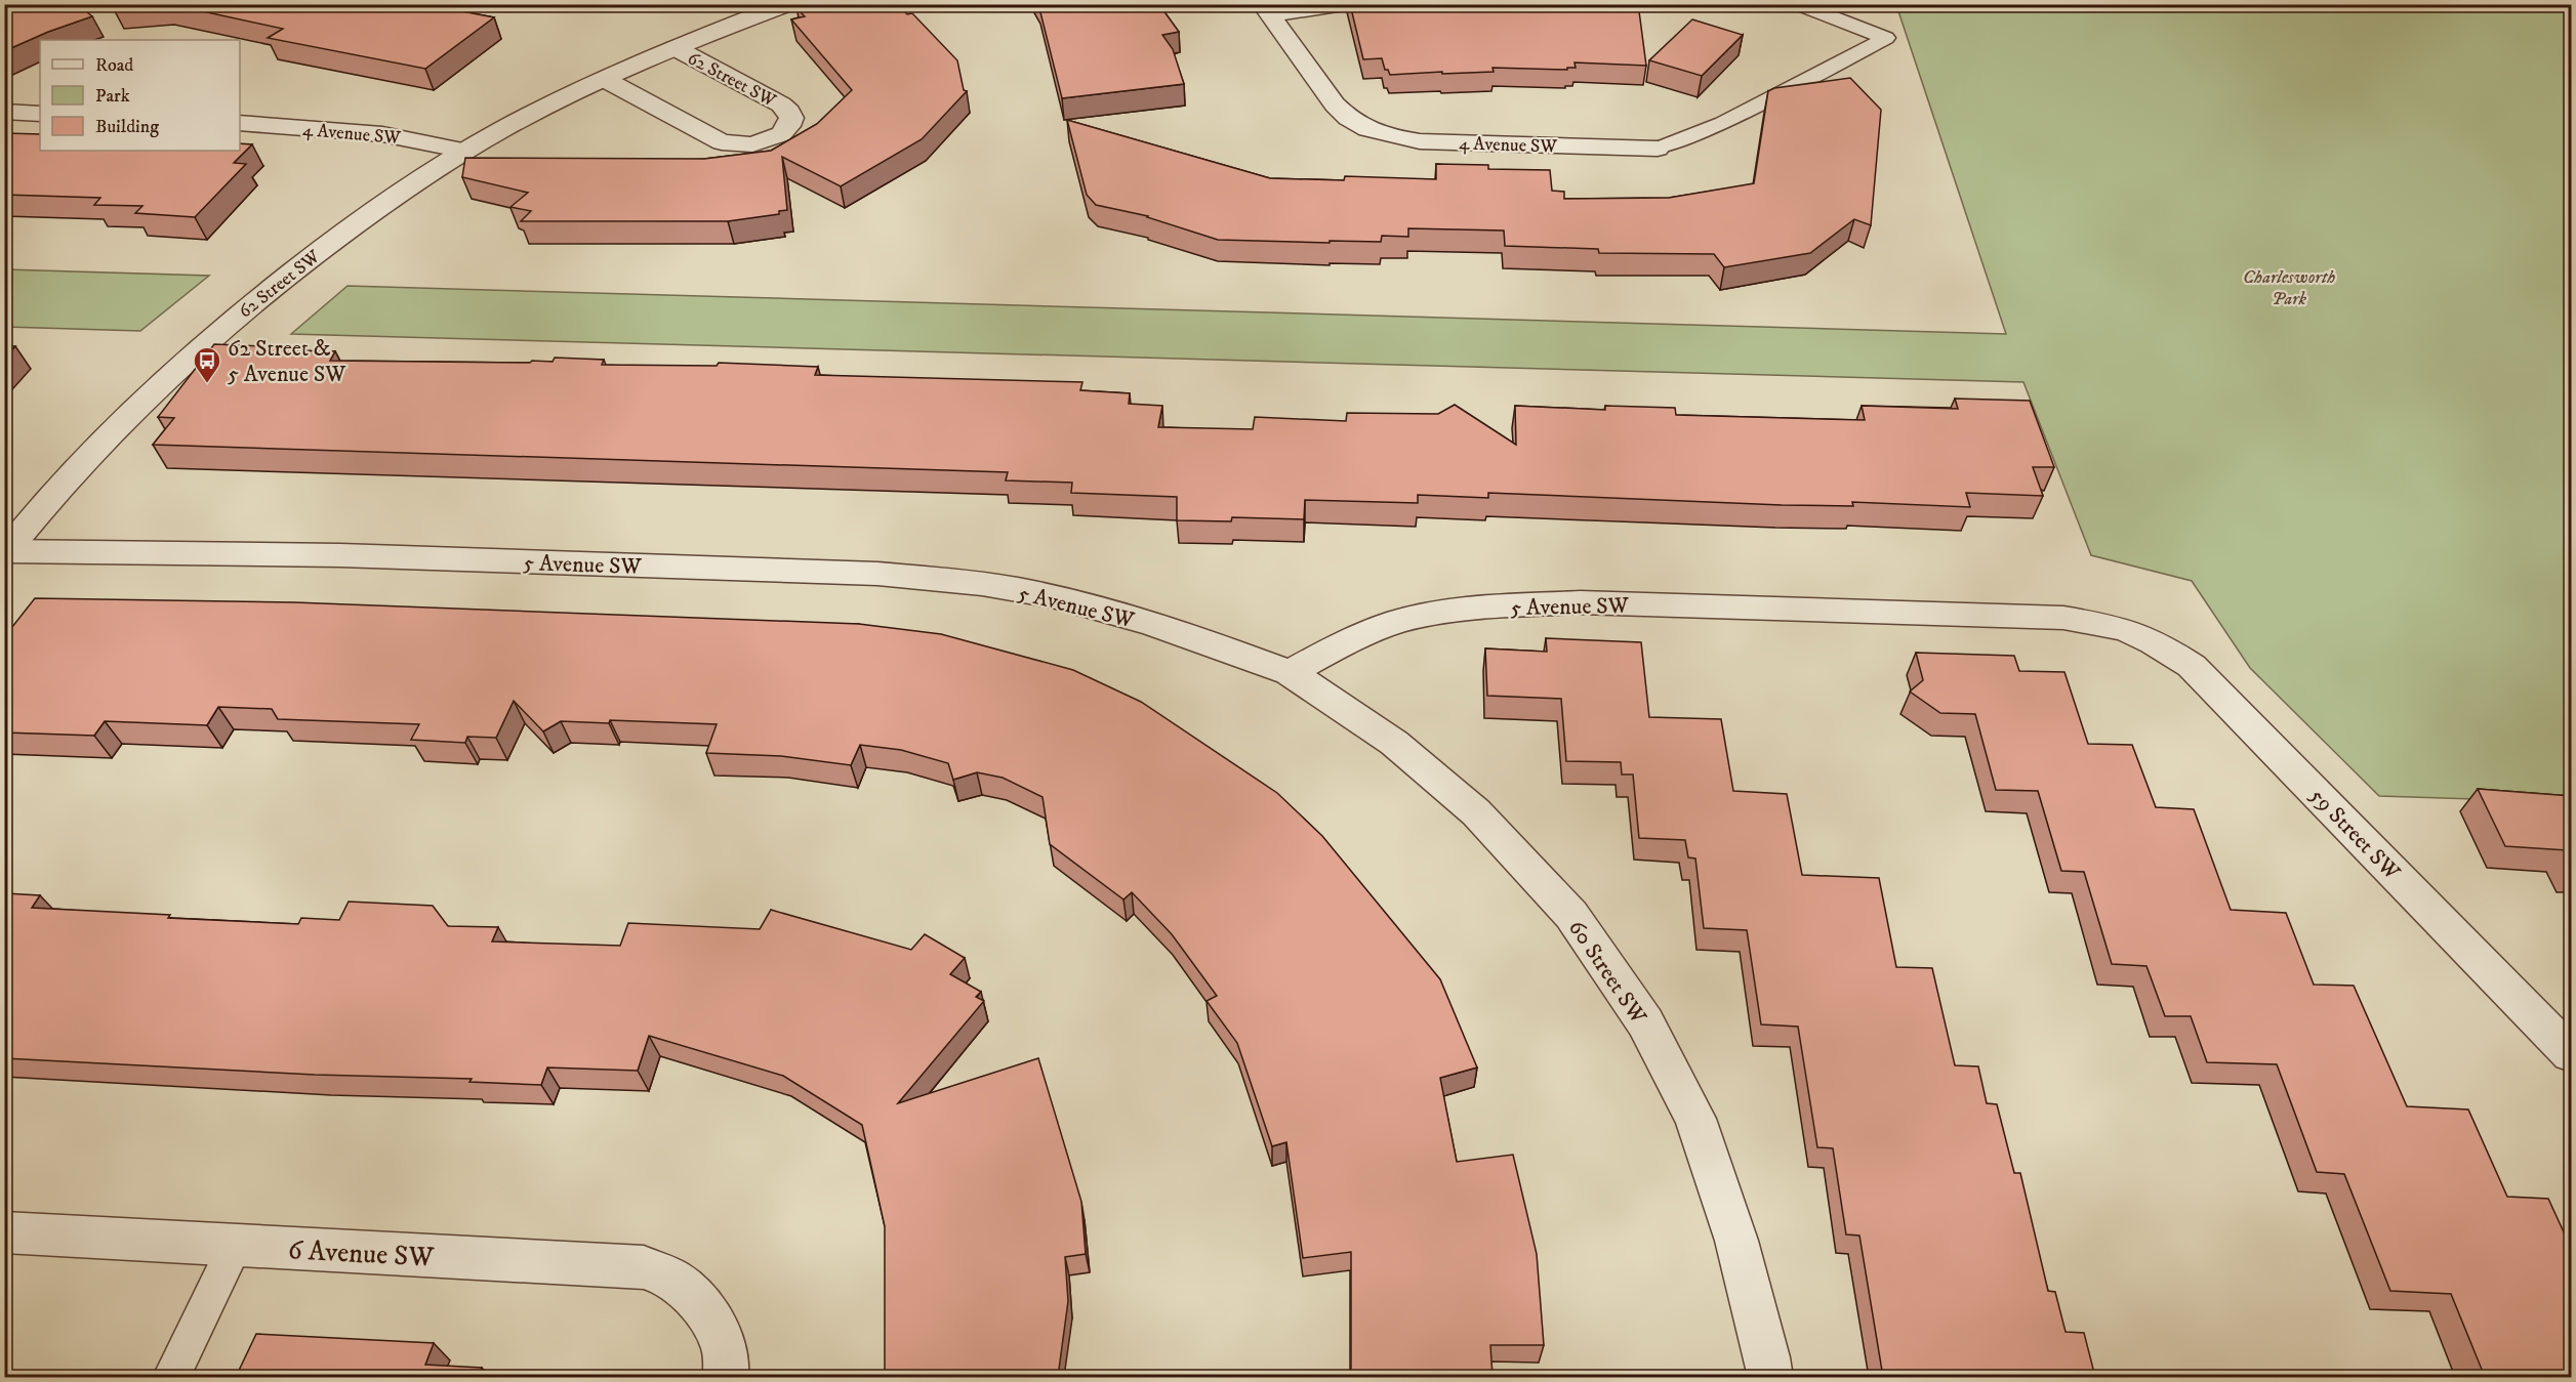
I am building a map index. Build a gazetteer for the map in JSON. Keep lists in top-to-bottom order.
{
  "streets": {
    "street": [
      "62 Street SW",
      "4 Avenue SW",
      "5 Avenue SW",
      "59 Street SW",
      "60 Street SW",
      "6 Avenue SW"
    ]
  },
  "crossings": [
    ["62 Street SW", "4 Avenue SW"],
    ["62 Street SW", "5 Avenue SW"],
    ["5 Avenue SW", "59 Street SW"],
    ["5 Avenue SW", "60 Street SW"]
  ],
  "parks": ["Charlesworth Park"],
  "places": {
    "bus stop": ["62 Street & 5 Avenue SW"]
  },
  "legend": ["Road", "Park", "Building"]
}
